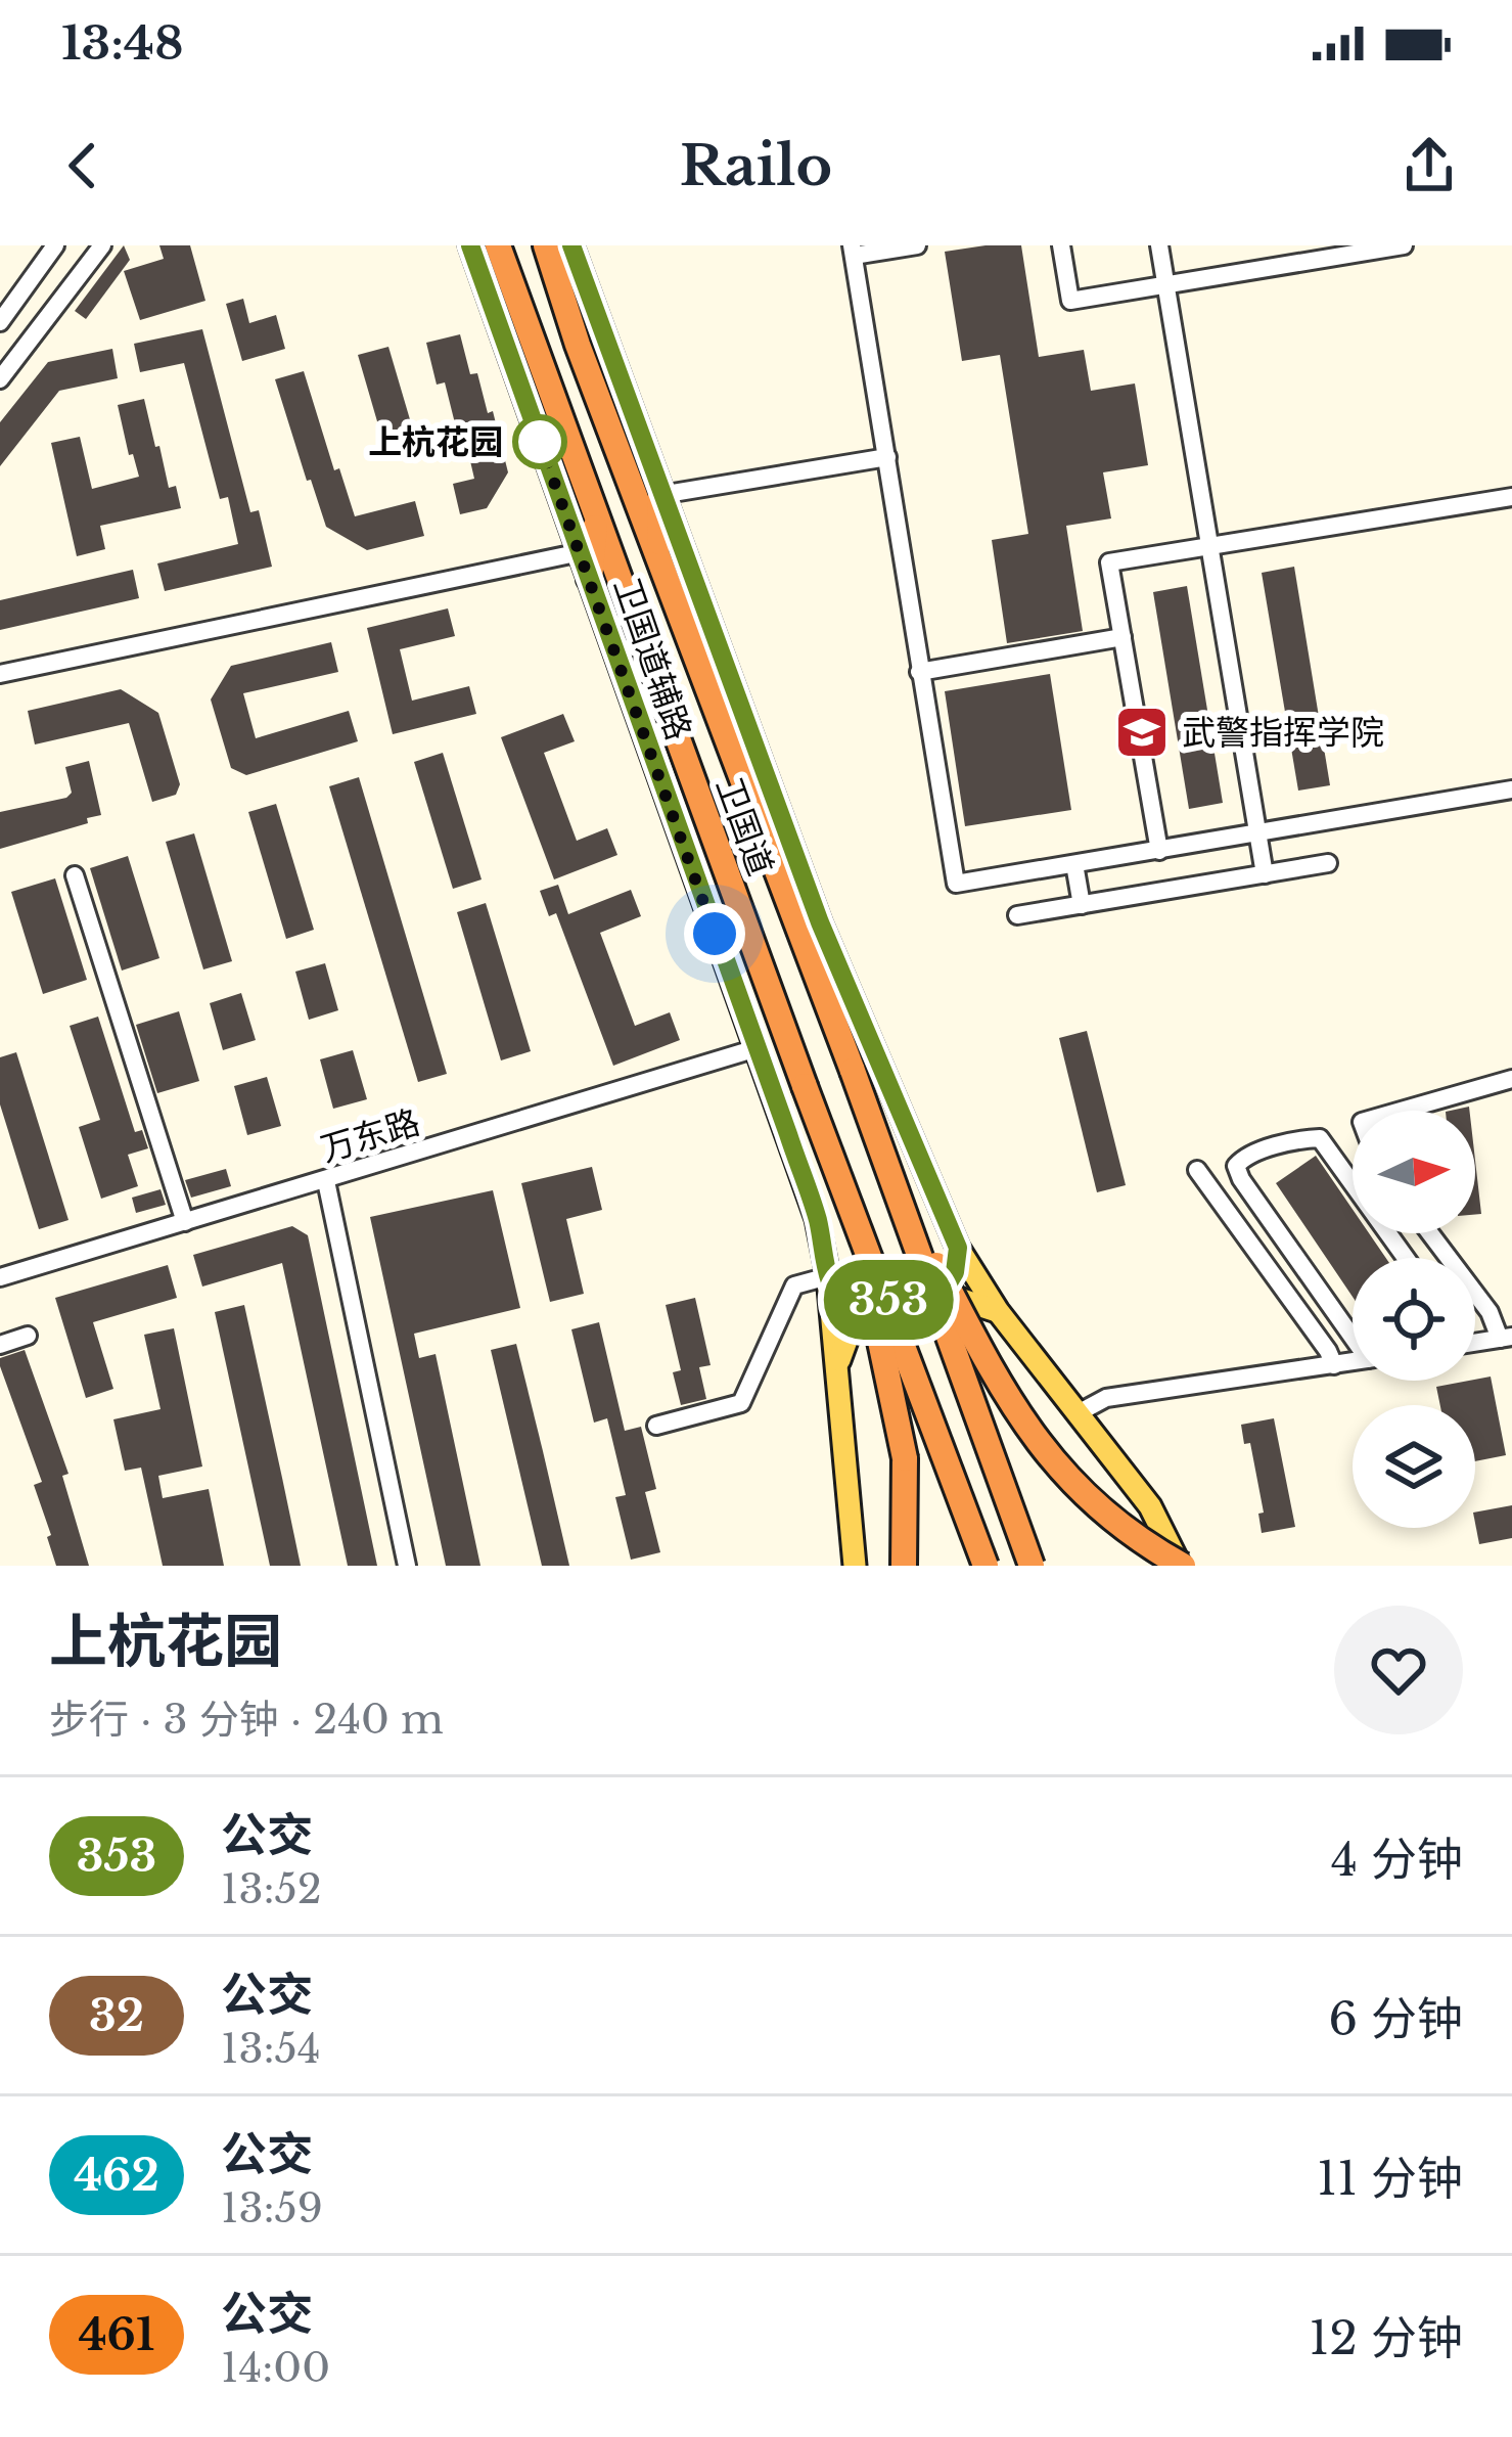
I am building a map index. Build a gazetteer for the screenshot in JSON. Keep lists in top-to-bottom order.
{
  "streets": {
    "highway": ["卫国道"],
    "main road": ["卫国道辅路"],
    "street": ["万东路"]
  },
  "crossings": [
    ["卫国道辅路", "卫国道"],
    ["卫国道辅路", "万东路"]
  ],
  "places": {
    "other": ["上杭花园"],
    "school or university": ["武警指挥学院"]
  },
  "lines": ["bus line 353"],
  "north": "right",
  "page": {
    "status": "13:48",
    "header": "Railo",
    "on_map": "353",
    "heading": ["上杭花园", "步行 · 3 分钟 · 240 m"],
    "list": [
      {
        "mark": "353",
        "name": "公交",
        "note": "13:52",
        "value": "4 分钟"
      },
      {
        "mark": "32",
        "name": "公交",
        "note": "13:54",
        "value": "6 分钟"
      },
      {
        "mark": "462",
        "name": "公交",
        "note": "13:59",
        "value": "11 分钟"
      },
      {
        "mark": "461",
        "name": "公交",
        "note": "14:00",
        "value": "12 分钟"
      }
    ]
  }
}
